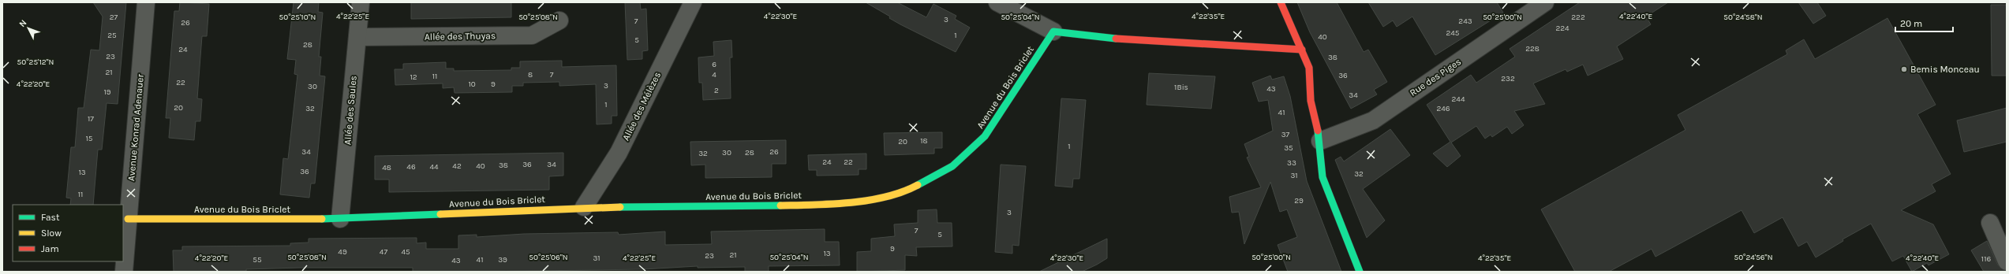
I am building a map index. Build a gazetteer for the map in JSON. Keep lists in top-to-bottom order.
{
  "streets": {
    "street": [
      "Allée des Thuyas",
      "Rue des Piges",
      "Avenue du Bois Briclet",
      "Allée des Mélèzes",
      "Allée des Saules",
      "Avenue Konrad Adenauer"
    ]
  },
  "crossings": [
    ["Allée des Thuyas", "Allée des Saules"],
    ["Avenue du Bois Briclet", "Allée des Mélèzes"],
    ["Avenue du Bois Briclet", "Allée des Saules"],
    ["Avenue du Bois Briclet", "Avenue Konrad Adenauer"]
  ],
  "places": ["Bemis Monceau"],
  "house_numbers": [
    "27",
    "222",
    "3",
    "7",
    "243",
    "26",
    "224",
    "245",
    "25",
    "1",
    "40",
    "5",
    "28",
    "228",
    "24",
    "23",
    "38",
    "6",
    "21",
    "8",
    "7",
    "4",
    "36",
    "11",
    "12",
    "232",
    "22",
    "10",
    "9",
    "3",
    "30",
    "1Bis",
    "43",
    "2",
    "19",
    "34",
    "244",
    "1",
    "20",
    "32",
    "246",
    "41",
    "17",
    "37",
    "15",
    "18",
    "20",
    "1",
    "35",
    "34",
    "26",
    "30",
    "28",
    "32",
    "24",
    "22",
    "33",
    "36",
    "34",
    "38",
    "42",
    "40",
    "46",
    "44",
    "48",
    "36",
    "13",
    "32",
    "31",
    "11",
    "29",
    "3",
    "7",
    "5",
    "9",
    "49",
    "47",
    "45",
    "13",
    "21",
    "23",
    "31",
    "116",
    "55",
    "41",
    "39",
    "43"
  ],
  "legend": ["Fast", "Slow", "Jam"],
  "scale_bar": "20 m",
  "north": "top left",
  "coordinates": [
    "4°22'25\"E",
    "4°22'30\"E",
    "4°22'35\"E",
    "4°22'40\"E",
    "50°24'58\"N",
    "50°25'10\"N",
    "50°25'08\"N",
    "50°25'04\"N",
    "50°25'00\"N",
    "50°25'12\"N",
    "4°22'20\"E",
    "50°25'06\"N",
    "50°24'56\"N"
  ]
}
